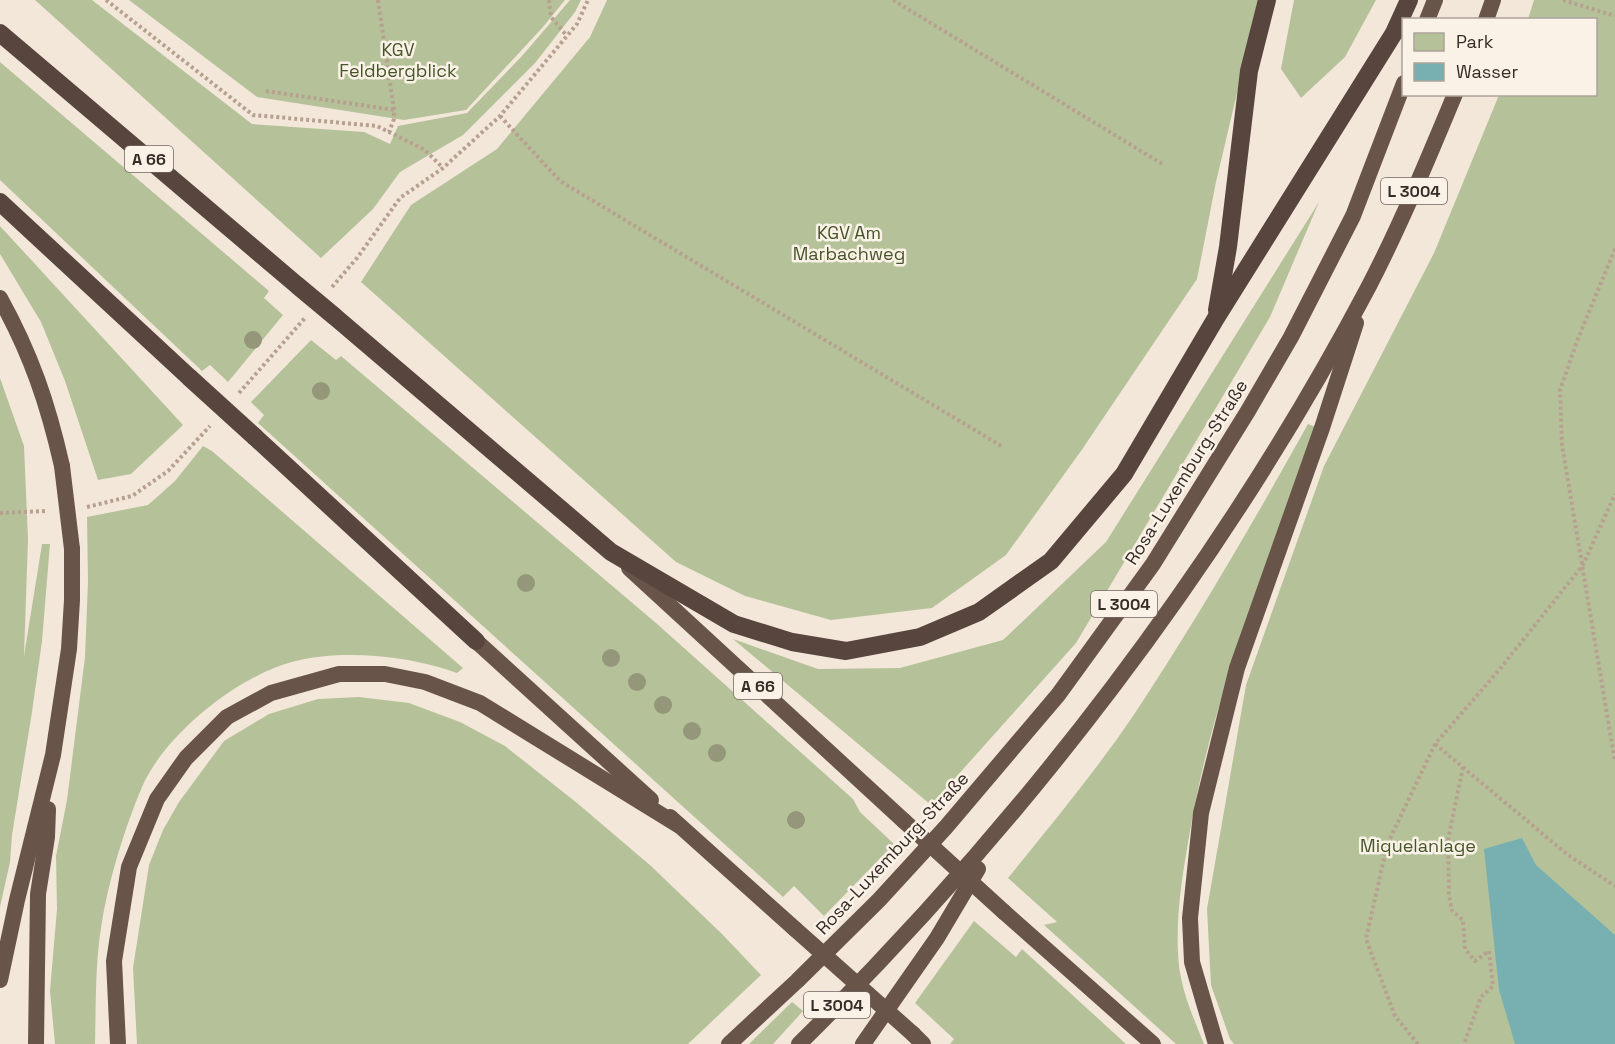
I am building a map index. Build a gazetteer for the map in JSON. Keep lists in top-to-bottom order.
{
  "streets": {
    "highway": ["A 66", "L 3004", "Rosa-Luxemburg-Straße"]
  },
  "parks": ["KGV Feldbergblick", "KGV Am Marbachweg", "Miquelanlage"],
  "legend": ["Park", "Wasser"]
}
